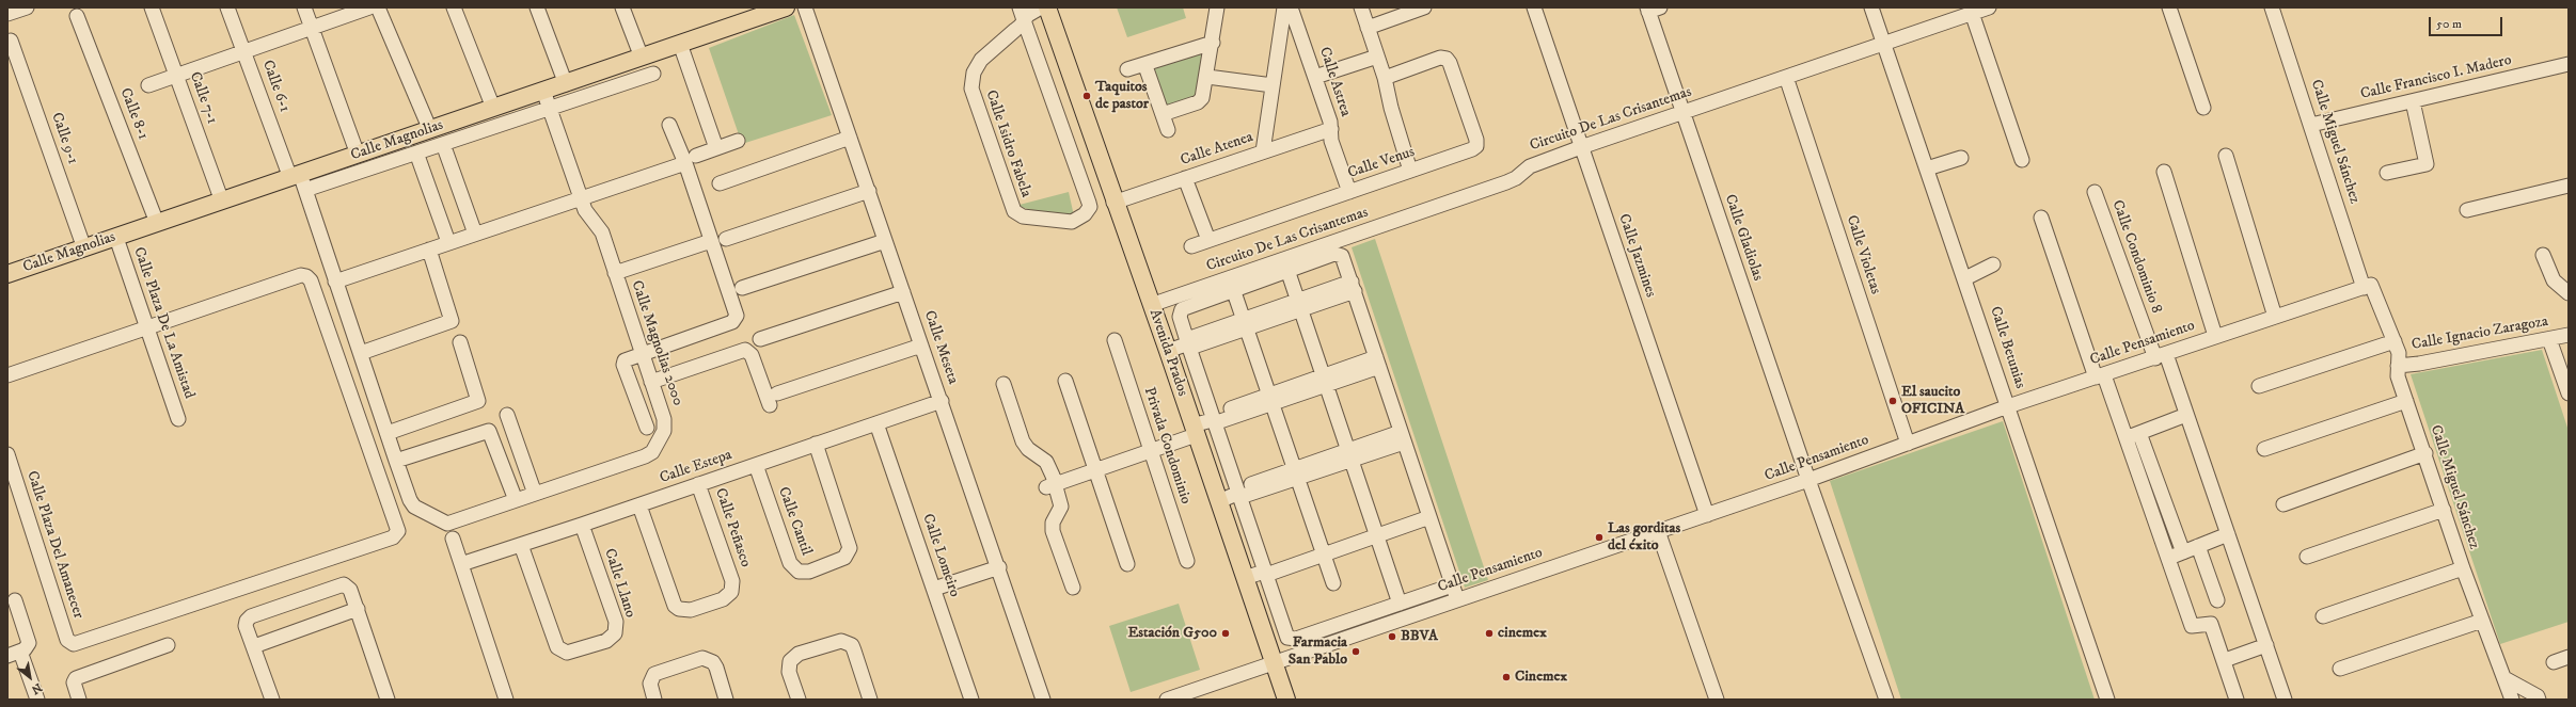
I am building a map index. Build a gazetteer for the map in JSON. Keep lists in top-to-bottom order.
{
  "streets": {
    "main road": ["Calle Magnolias", "Avenida Prados"],
    "street": [
      "Calle Francisco I. Madero",
      "Calle Astrea",
      "Calle 6-1",
      "Calle 7-1",
      "Calle 8-1",
      "Circuito De Las Crisantemas",
      "Calle 9-1",
      "Calle Miguel Sánchez",
      "Calle Isidro Fabela",
      "Calle Atenea",
      "Calle Venus",
      "Calle Gladiolas",
      "Calle Violetas",
      "Calle Jazmines",
      "Calle Condominio 8",
      "Calle Plaza De La Amistad",
      "Calle Ignacio Zaragoza",
      "Calle Magnolias 2000",
      "Calle Pensamiento",
      "Calle Meseta",
      "Calle Betunias",
      "Privada Condominio",
      "Calle Estepa",
      "Calle Cantil",
      "Calle Peñasco",
      "Calle Plaza Del Amanecer",
      "Calle Lomeiro",
      "Calle Llano"
    ]
  },
  "crossings": [
    ["Calle Francisco I. Madero", "Calle Miguel Sánchez"],
    ["Calle Astrea", "Calle Atenea"],
    ["Calle Astrea", "Calle Venus"],
    ["Calle 6-1", "Calle Magnolias"],
    ["Calle 6-1", "Calle Magnolias 2000"],
    ["Calle 7-1", "Calle Magnolias"],
    ["Calle 8-1", "Calle Magnolias"],
    ["Circuito De Las Crisantemas", "Calle Gladiolas"],
    ["Circuito De Las Crisantemas", "Calle Violetas"],
    ["Circuito De Las Crisantemas", "Calle Jazmines"],
    ["Circuito De Las Crisantemas", "Calle Betunias"],
    ["Circuito De Las Crisantemas", "Avenida Prados"],
    ["Calle 9-1", "Calle Magnolias"],
    ["Calle Magnolias", "Calle Plaza De La Amistad"],
    ["Calle Magnolias", "Calle Magnolias 2000"],
    ["Calle Miguel Sánchez", "Calle Ignacio Zaragoza"],
    ["Calle Miguel Sánchez", "Calle Pensamiento"],
    ["Calle Atenea", "Avenida Prados"],
    ["Calle Gladiolas", "Calle Pensamiento"],
    ["Calle Violetas", "Calle Pensamiento"],
    ["Calle Jazmines", "Calle Pensamiento"],
    ["Calle Condominio 8", "Calle Pensamiento"],
    ["Calle Plaza De La Amistad", "Calle Plaza Del Amanecer"],
    ["Calle Pensamiento", "Calle Betunias"],
    ["Calle Pensamiento", "Avenida Prados"],
    ["Calle Meseta", "Calle Estepa"],
    ["Calle Estepa", "Calle Cantil"],
    ["Calle Estepa", "Calle Peñasco"],
    ["Calle Estepa", "Calle Lomeiro"],
    ["Calle Estepa", "Calle Llano"]
  ],
  "places": [
    "Taquitos de pastor",
    "El saucito OFICINA",
    "Las gorditas del éxito",
    "Estación G500",
    "cinemex",
    "BBVA",
    "Farmacia San Pablo",
    "Cinemex"
  ],
  "scale_bar": "50 m",
  "north": "bottom right"
}
